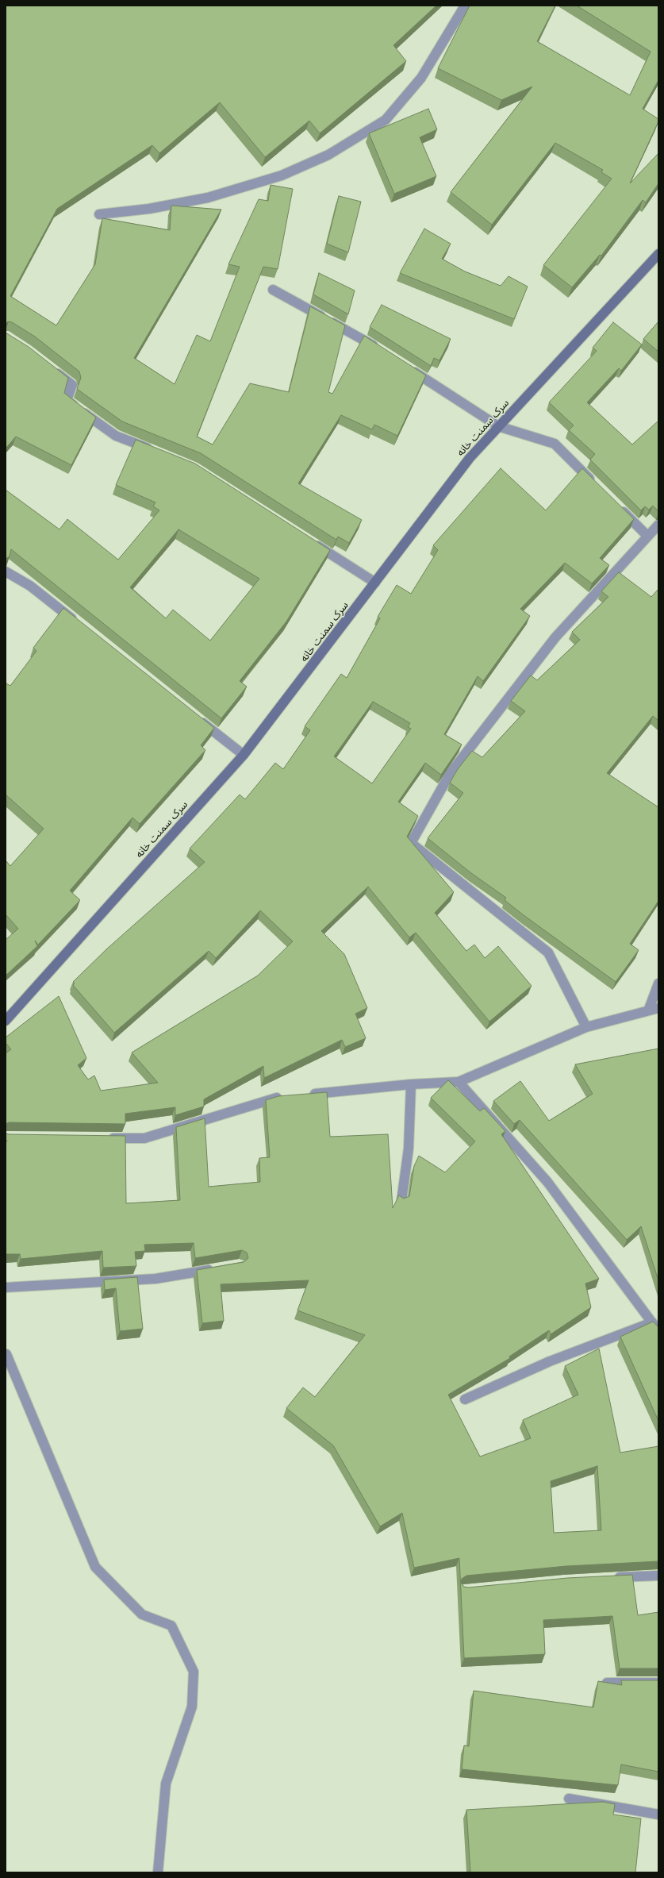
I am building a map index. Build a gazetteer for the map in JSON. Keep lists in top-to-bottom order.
{
  "streets": {
    "street": ["سرک سمنت خانه"]
  }
}
